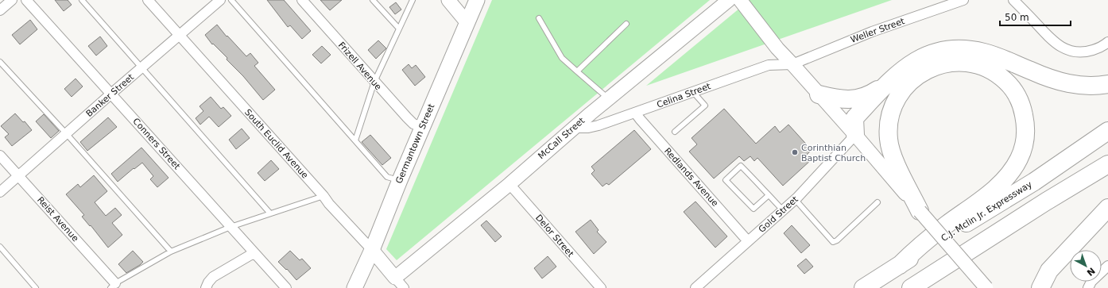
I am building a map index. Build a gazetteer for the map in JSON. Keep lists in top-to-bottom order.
{
  "streets": {
    "highway": ["C.J. Mclin Jr. Expressway"],
    "main road": ["Germantown Street"],
    "street": [
      "Weller Street",
      "Frizell Avenue",
      "Banker Street",
      "Celina Street",
      "McCall Street",
      "Conners Street",
      "South Euclid Avenue",
      "Redlands Avenue",
      "Gold Street",
      "Reist Avenue",
      "Delor Street"
    ]
  },
  "crossings": [
    ["Weller Street", "Celina Street"],
    ["Frizell Avenue", "Germantown Street"],
    ["Banker Street", "Conners Street"],
    ["Banker Street", "South Euclid Avenue"],
    ["Banker Street", "Reist Avenue"],
    ["Celina Street", "McCall Street"],
    ["Celina Street", "Redlands Avenue"],
    ["McCall Street", "South Euclid Avenue"],
    ["McCall Street", "Delor Street"],
    ["South Euclid Avenue", "Germantown Street"],
    ["Redlands Avenue", "Gold Street"]
  ],
  "places": ["Corinthian Baptist Church"],
  "scale_bar": "50 m",
  "north": "bottom right"
}
